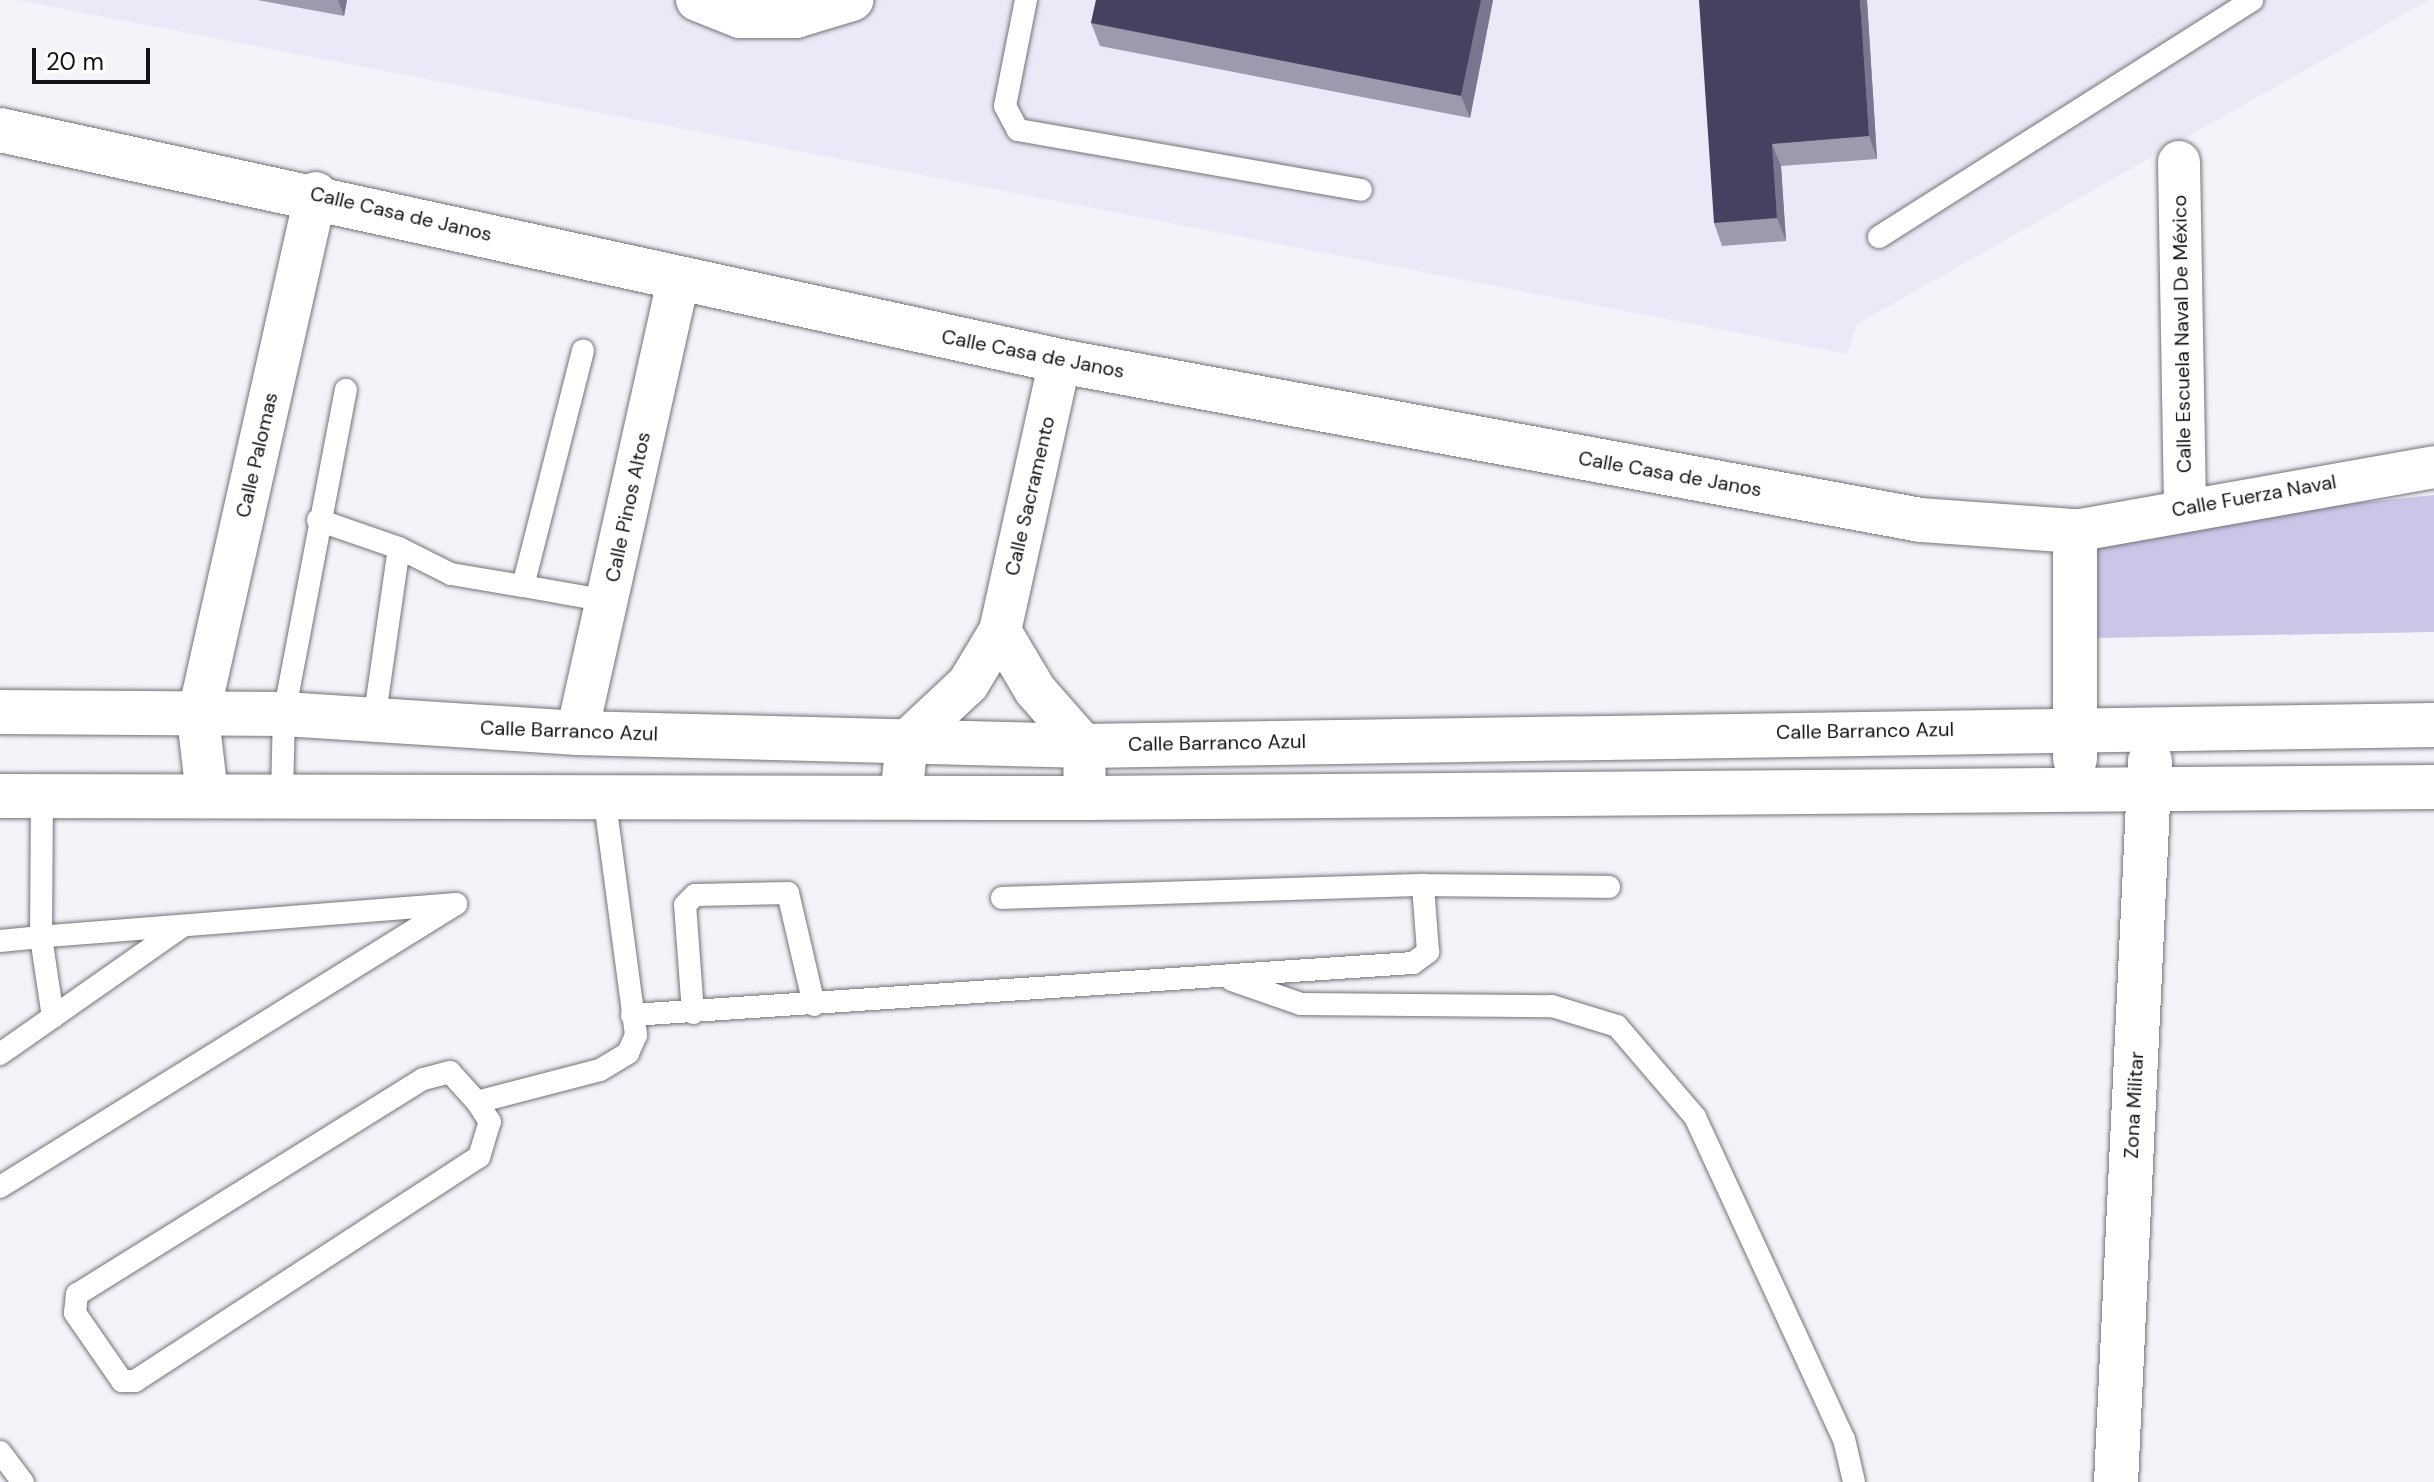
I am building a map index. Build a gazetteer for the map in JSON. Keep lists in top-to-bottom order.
{
  "streets": {
    "main road": ["Calle Casa de Janos", "Calle Barranco Azul", "Zona Militar"],
    "street": [
      "Calle Escuela Naval De México",
      "Calle Palomas",
      "Calle Sacramento",
      "Calle Fuerza Naval",
      "Calle Pinos Altos"
    ]
  },
  "crossings": [
    ["Calle Casa de Janos", "Calle Palomas"],
    ["Calle Casa de Janos", "Calle Sacramento"],
    ["Calle Casa de Janos", "Calle Fuerza Naval"],
    ["Calle Casa de Janos", "Calle Pinos Altos"],
    ["Calle Escuela Naval De México", "Calle Fuerza Naval"],
    ["Calle Palomas", "Calle Barranco Azul"],
    ["Calle Sacramento", "Calle Barranco Azul"],
    ["Calle Pinos Altos", "Calle Barranco Azul"],
    ["Calle Barranco Azul", "Zona Militar"]
  ],
  "scale_bar": "20 m"
}
